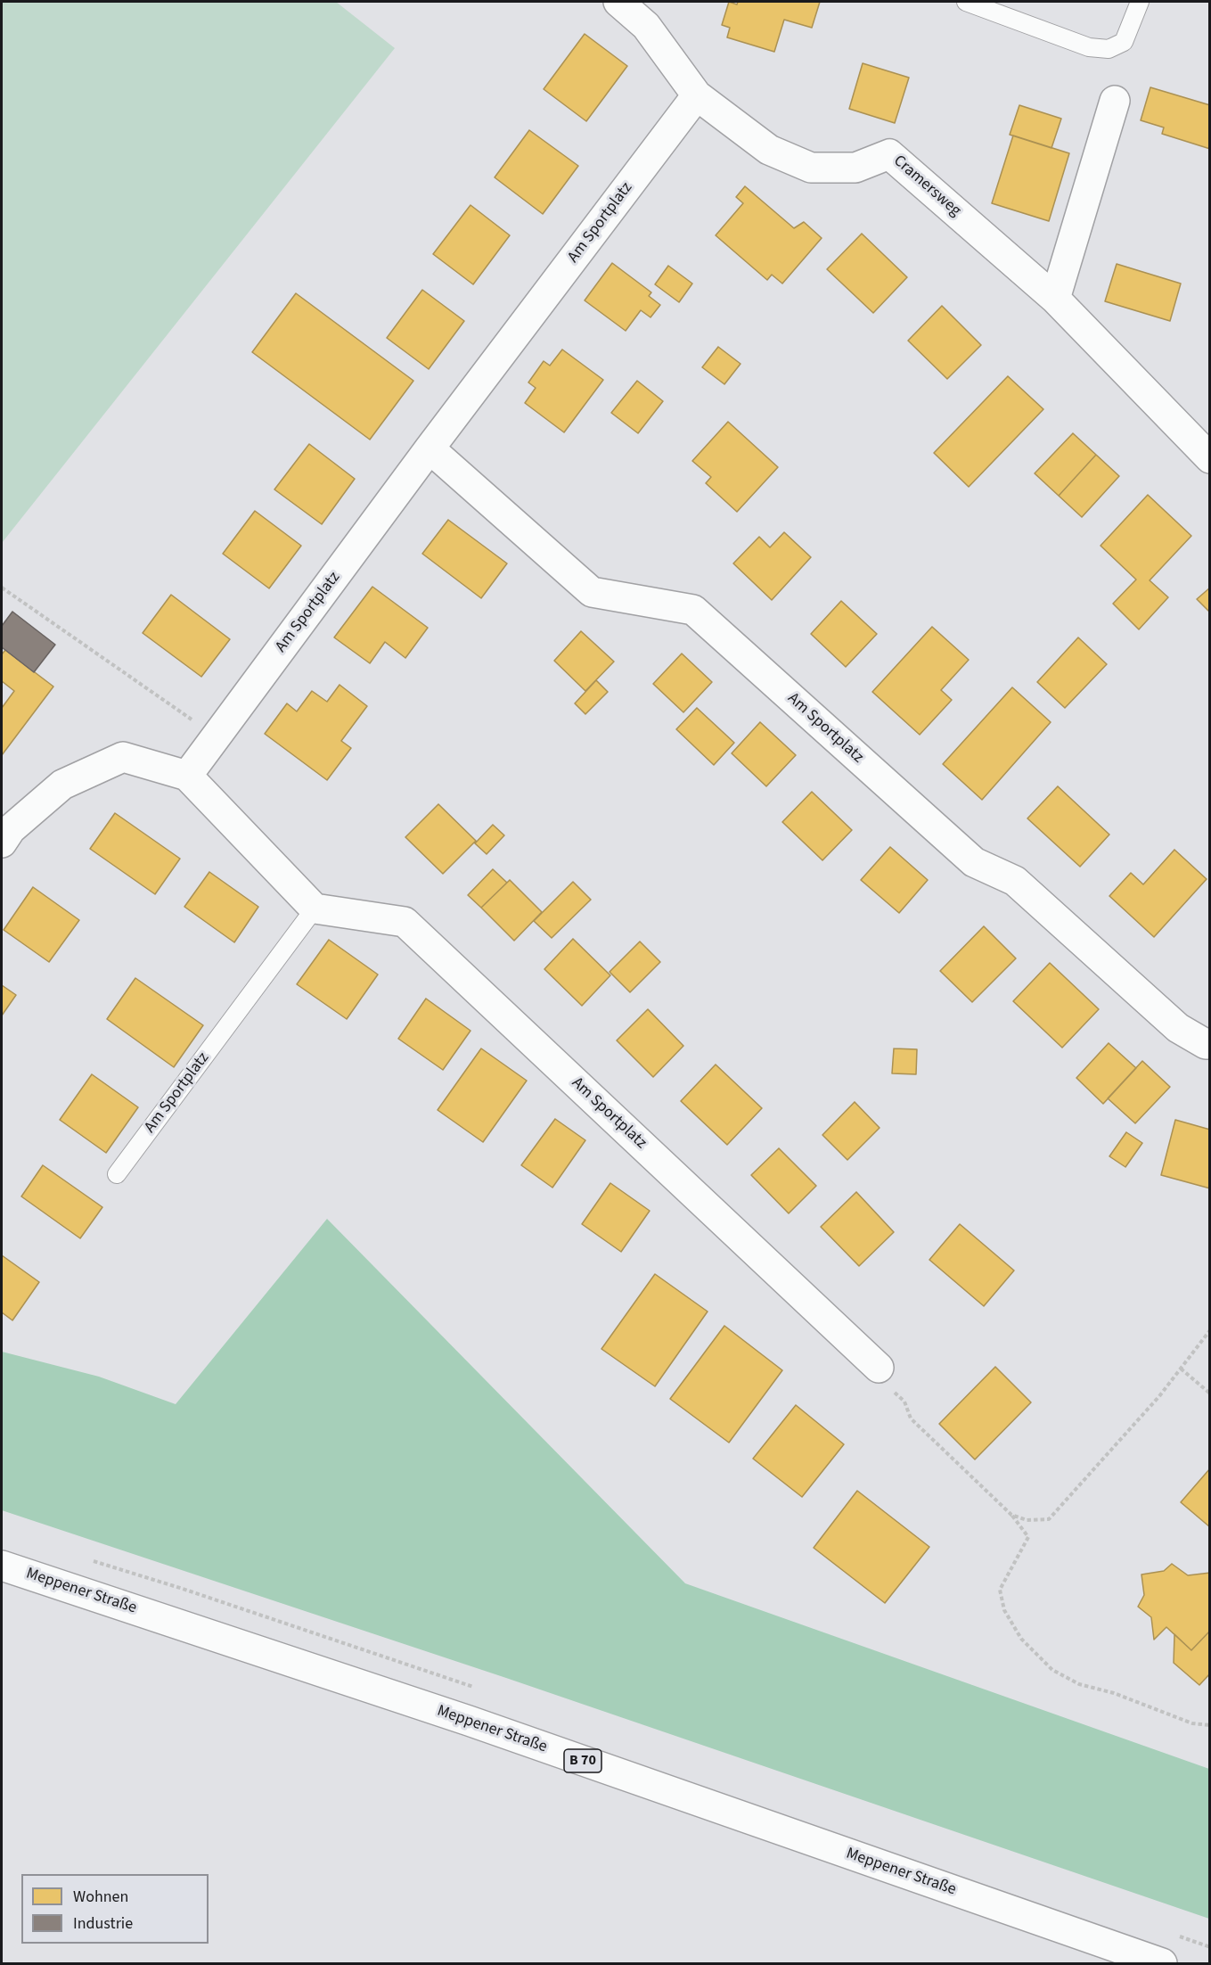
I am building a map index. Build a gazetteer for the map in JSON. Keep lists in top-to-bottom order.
{
  "streets": {
    "street": [
      "Cramersweg",
      "Am Sportplatz",
      "Meppener Straße",
      "B 70"
    ]
  },
  "crossings": [
    ["Cramersweg", "Am Sportplatz"]
  ],
  "legend": ["Wohnen", "Industrie"]
}
